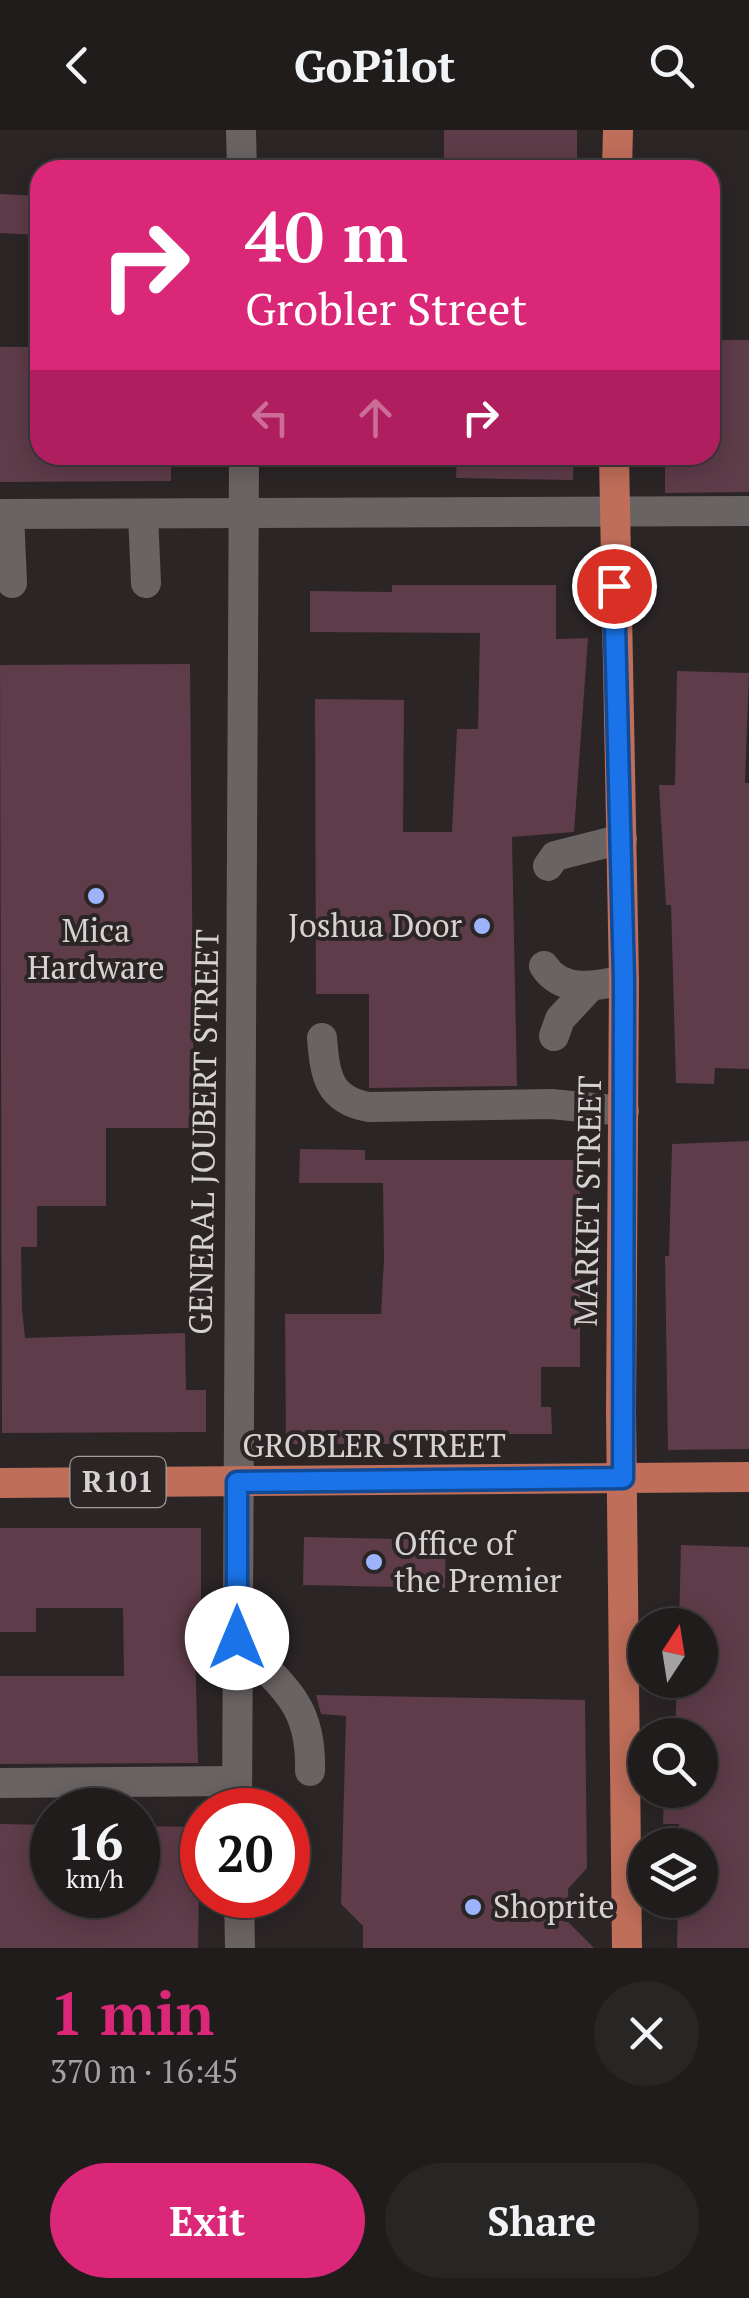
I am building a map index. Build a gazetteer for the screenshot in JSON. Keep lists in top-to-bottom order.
{
  "streets": {
    "main road": ["MARKET STREET", "GROBLER STREET", "R101"],
    "street": ["GENERAL JOUBERT STREET"]
  },
  "crossings": [
    ["GENERAL JOUBERT STREET", "GROBLER STREET"],
    ["MARKET STREET", "GROBLER STREET"]
  ],
  "places": [
    "Mica Hardware",
    "Joshua Door",
    "Office of the Premier",
    "Shoprite"
  ],
  "north": "top",
  "page": {
    "header": "GoPilot",
    "turn": ["40 m", "Grobler Street"],
    "speed": "16 km/h",
    "limit": "20",
    "heading": ["1 min", "370 m · 16:45"],
    "buttons": ["Exit", "Share"]
  }
}
